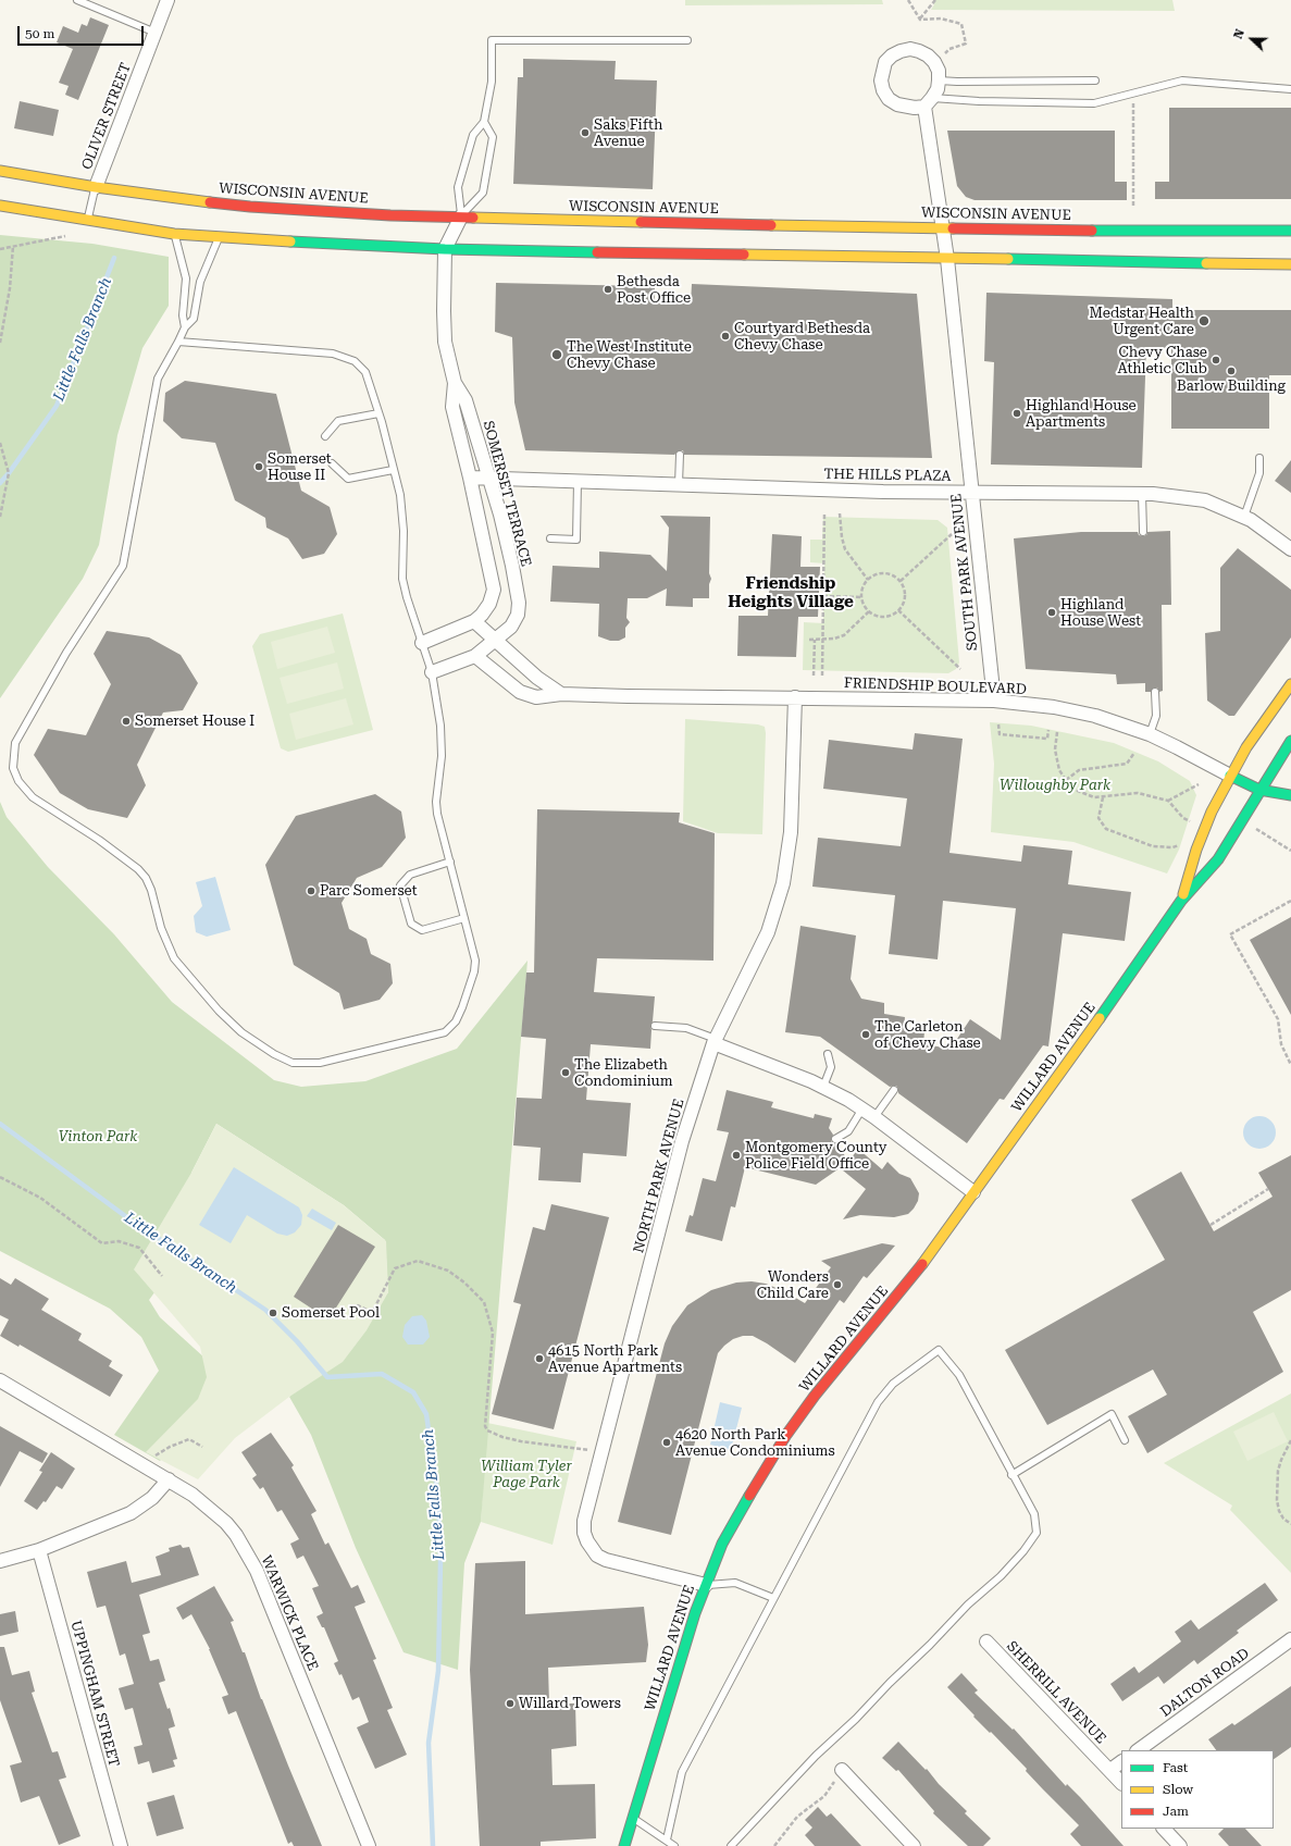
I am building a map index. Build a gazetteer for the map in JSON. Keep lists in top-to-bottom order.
{
  "streets": {
    "main road": ["WISCONSIN AVENUE", "FRIENDSHIP BOULEVARD", "WILLARD AVENUE"],
    "street": [
      "OLIVER STREET",
      "THE HILLS PLAZA",
      "SOMERSET TERRACE",
      "SOUTH PARK AVENUE",
      "NORTH PARK AVENUE",
      "WARWICK PLACE",
      "DALTON ROAD",
      "SHERRILL AVENUE",
      "UPPINGHAM STREET"
    ]
  },
  "crossings": [
    ["OLIVER STREET", "WISCONSIN AVENUE"],
    ["WISCONSIN AVENUE", "SOMERSET TERRACE"],
    ["WISCONSIN AVENUE", "SOUTH PARK AVENUE"],
    ["THE HILLS PLAZA", "SOMERSET TERRACE"],
    ["THE HILLS PLAZA", "SOUTH PARK AVENUE"],
    ["SOMERSET TERRACE", "FRIENDSHIP BOULEVARD"],
    ["SOUTH PARK AVENUE", "FRIENDSHIP BOULEVARD"],
    ["FRIENDSHIP BOULEVARD", "WILLARD AVENUE"],
    ["FRIENDSHIP BOULEVARD", "NORTH PARK AVENUE"],
    ["WILLARD AVENUE", "NORTH PARK AVENUE"]
  ],
  "districts": ["Friendship Heights Village"],
  "water": ["Little Falls Branch"],
  "parks": ["Willoughby Park", "Vinton Park", "William Tyler Page Park"],
  "places": [
    "Saks Fifth Avenue",
    "Bethesda Post Office",
    "Medstar Health Urgent Care",
    "Courtyard Bethesda Chevy Chase",
    "The West Institute Chevy Chase",
    "Chevy Chase Athletic Club",
    "Barlow Building",
    "Highland House Apartments",
    "Somerset House II",
    "Highland House West",
    "Somerset House I",
    "Parc Somerset",
    "The Carleton of Chevy Chase",
    "The Elizabeth Condominium",
    "Montgomery County Police Field Office",
    "Wonders Child Care",
    "Somerset Pool",
    "4615 North Park Avenue Apartments",
    "4620 North Park Avenue Condominiums",
    "Willard Towers"
  ],
  "legend": ["Fast", "Slow", "Jam"],
  "scale_bar": "50 m",
  "north": "left"
}
